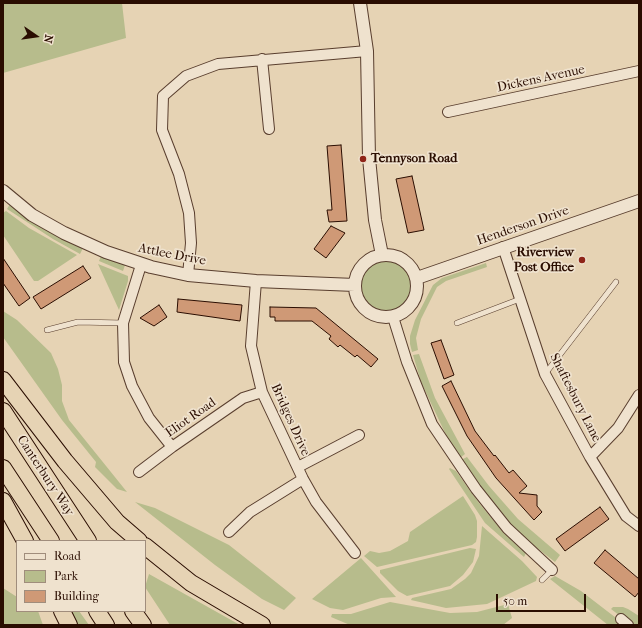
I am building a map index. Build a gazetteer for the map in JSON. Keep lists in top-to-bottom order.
{
  "streets": {
    "highway": ["Canterbury Way"],
    "street": [
      "Dickens Avenue",
      "Henderson Drive",
      "Attlee Drive",
      "Shaftesbury Lane",
      "Eliot Road",
      "Bridges Drive"
    ]
  },
  "crossings": [
    ["Henderson Drive", "Attlee Drive"],
    ["Henderson Drive", "Shaftesbury Lane"],
    ["Attlee Drive", "Bridges Drive"],
    ["Eliot Road", "Bridges Drive"]
  ],
  "places": ["Tennyson Road", "Riverview Post Office"],
  "legend": ["Road", "Park", "Building"],
  "scale_bar": "50 m",
  "north": "right"
}
